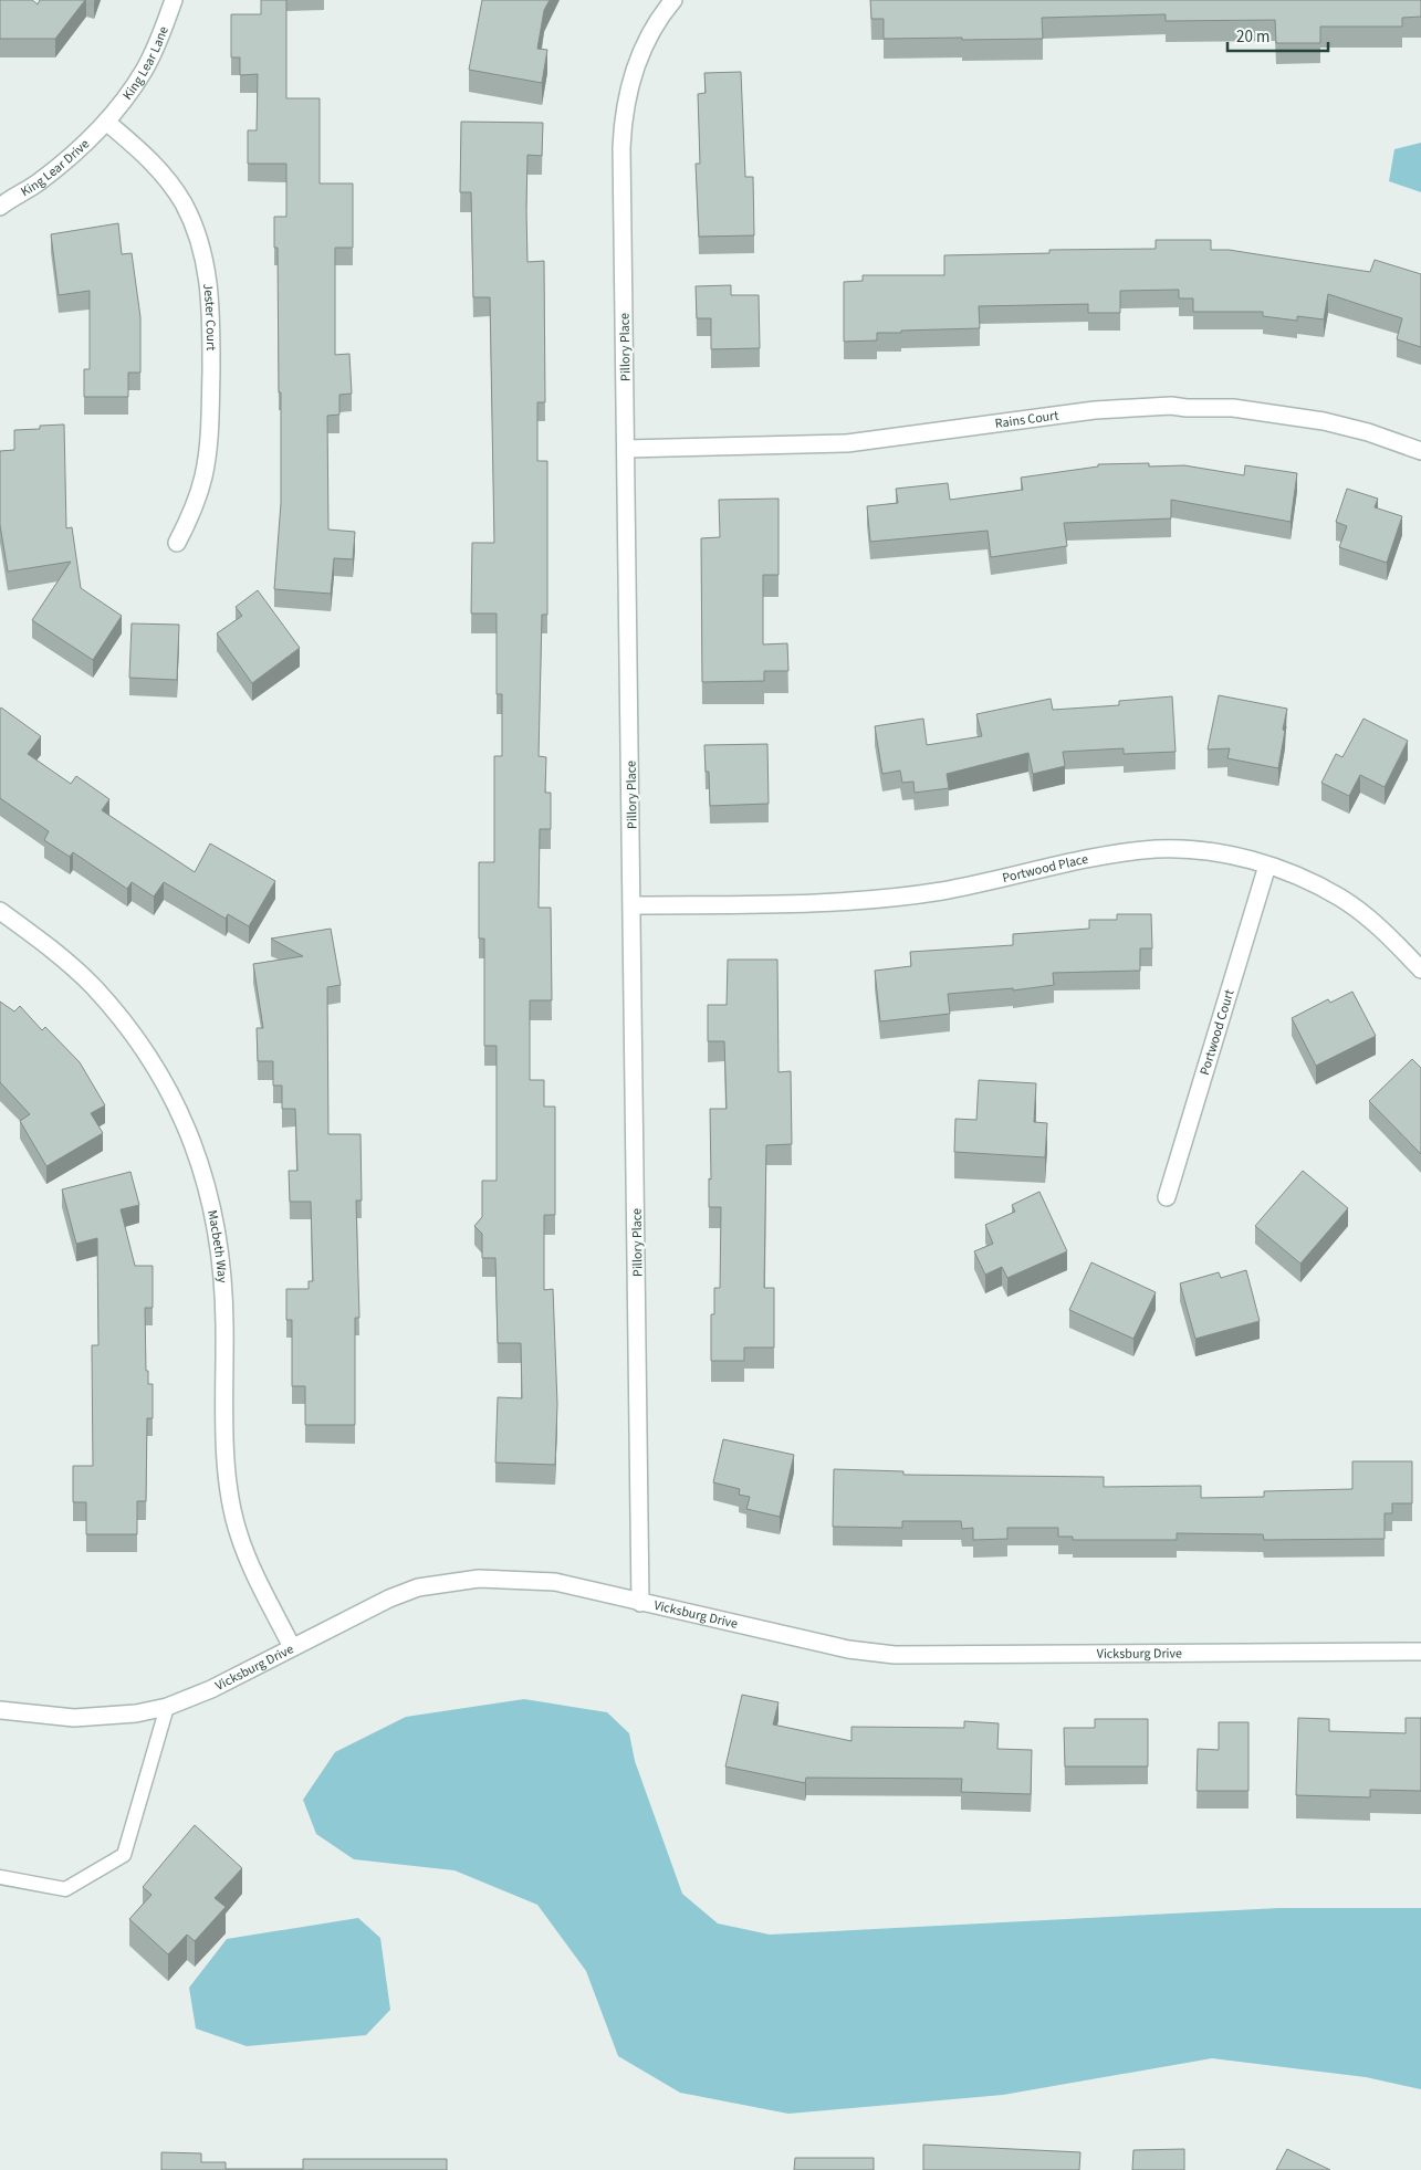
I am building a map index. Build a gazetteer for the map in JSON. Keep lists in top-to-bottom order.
{
  "streets": {
    "street": [
      "King Lear Lane",
      "King Lear Drive",
      "Jester Court",
      "Pillory Place",
      "Rains Court",
      "Portwood Place",
      "Portwood Court",
      "Macbeth Way",
      "Vicksburg Drive"
    ]
  },
  "crossings": [
    ["King Lear Lane", "King Lear Drive"],
    ["King Lear Lane", "Jester Court"],
    ["King Lear Drive", "Jester Court"],
    ["Pillory Place", "Rains Court"],
    ["Pillory Place", "Portwood Place"],
    ["Pillory Place", "Vicksburg Drive"],
    ["Portwood Place", "Portwood Court"],
    ["Macbeth Way", "Vicksburg Drive"]
  ],
  "scale_bar": "20 m"
}
